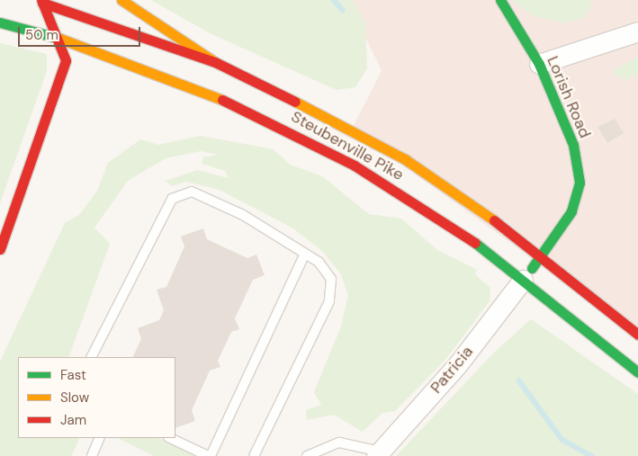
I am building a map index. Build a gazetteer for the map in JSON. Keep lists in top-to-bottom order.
{
  "streets": {
    "main road": ["Lorish Road", "Steubenville Pike"],
    "street": ["Patricia"]
  },
  "crossings": [
    ["Lorish Road", "Steubenville Pike"],
    ["Lorish Road", "Patricia"],
    ["Steubenville Pike", "Patricia"]
  ],
  "legend": ["Fast", "Slow", "Jam"],
  "scale_bar": "50 m"
}
